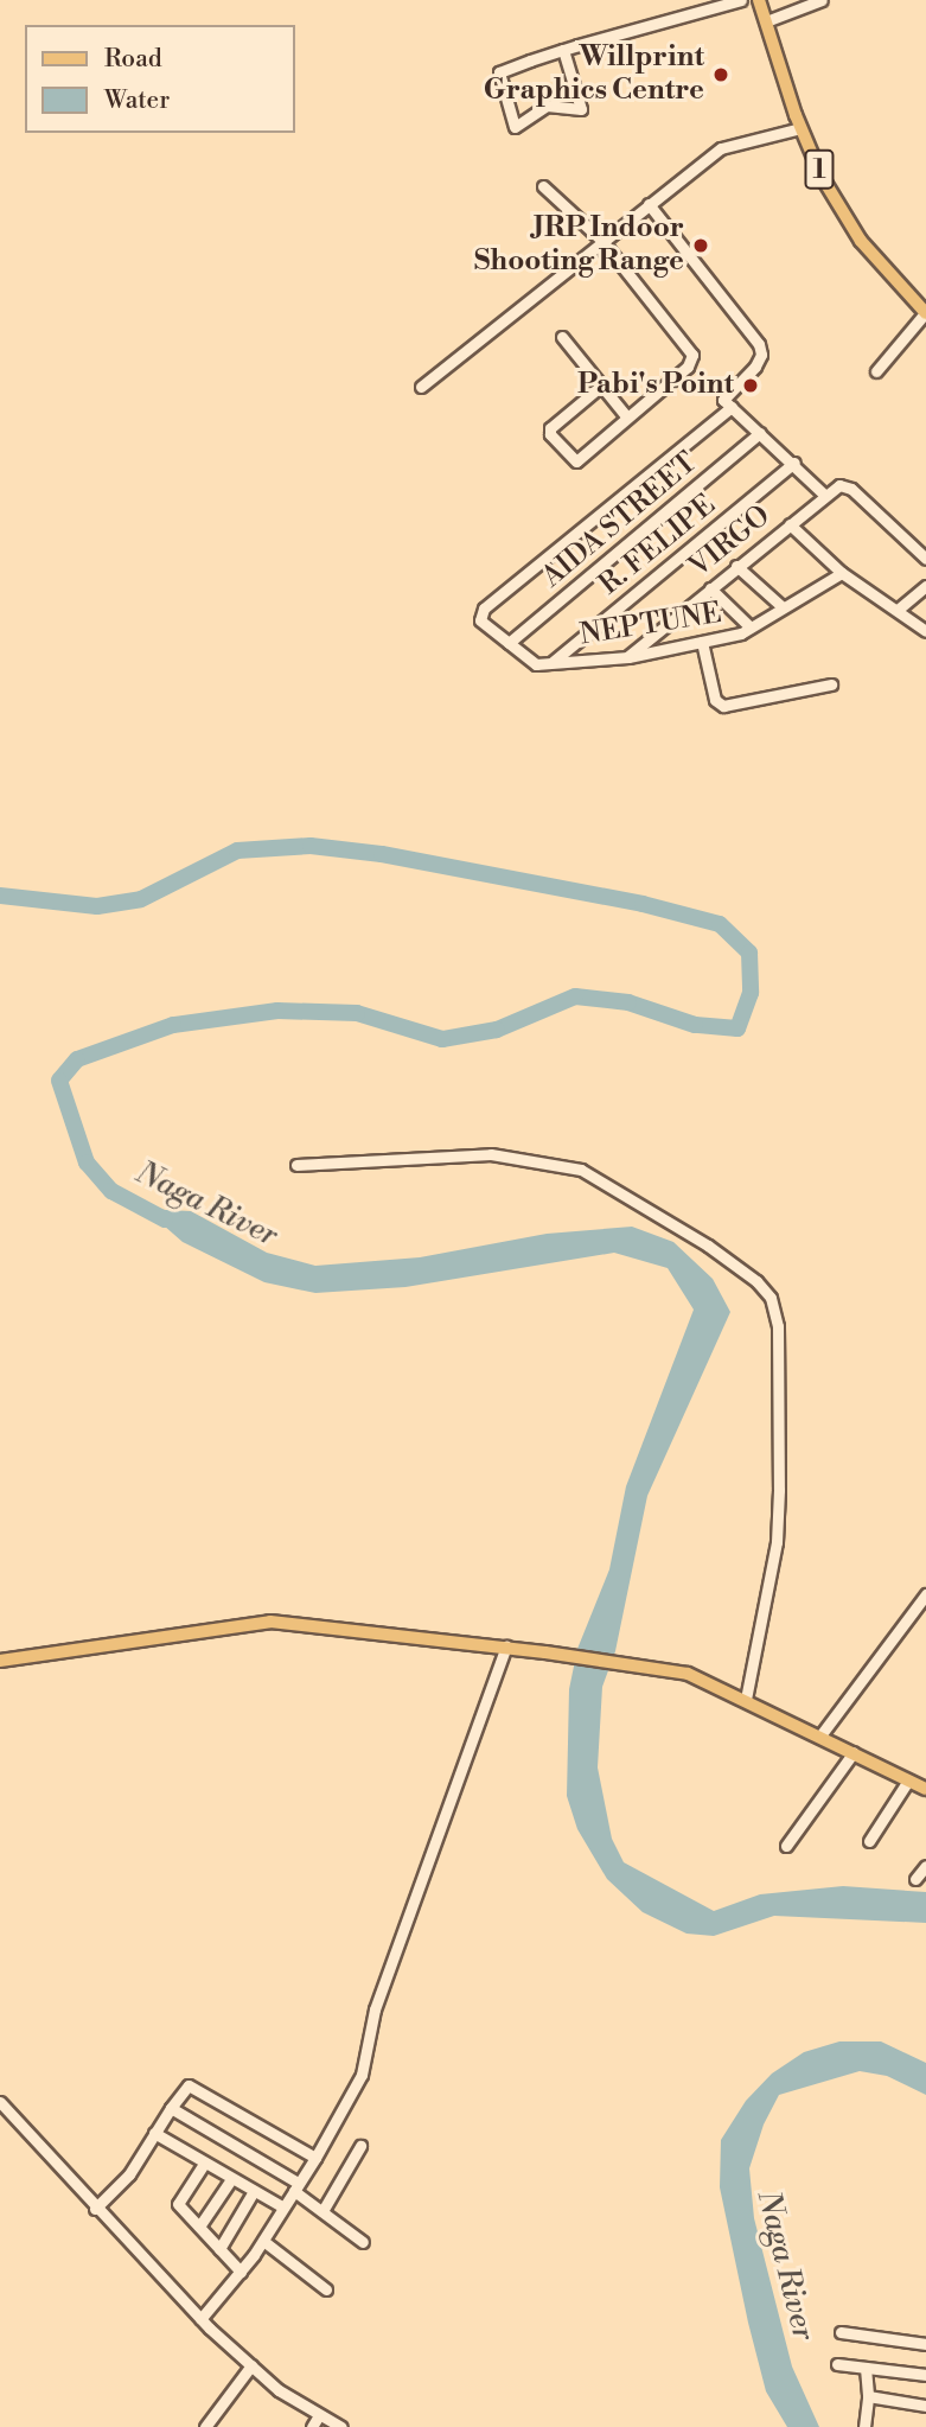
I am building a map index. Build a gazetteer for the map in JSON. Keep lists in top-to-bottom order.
{
  "streets": {
    "main road": ["1"],
    "street": [
      "AIDA STREET",
      "VIRGO",
      "R. FELIPE",
      "NEPTUNE"
    ]
  },
  "crossings": [
    ["AIDA STREET", "NEPTUNE"],
    ["VIRGO", "NEPTUNE"],
    ["R. FELIPE", "NEPTUNE"]
  ],
  "water": ["Naga River"],
  "places": ["Willprint Graphics Centre", "JRP Indoor Shooting Range", "Pabi's Point"],
  "legend": ["Road", "Water"]
}
